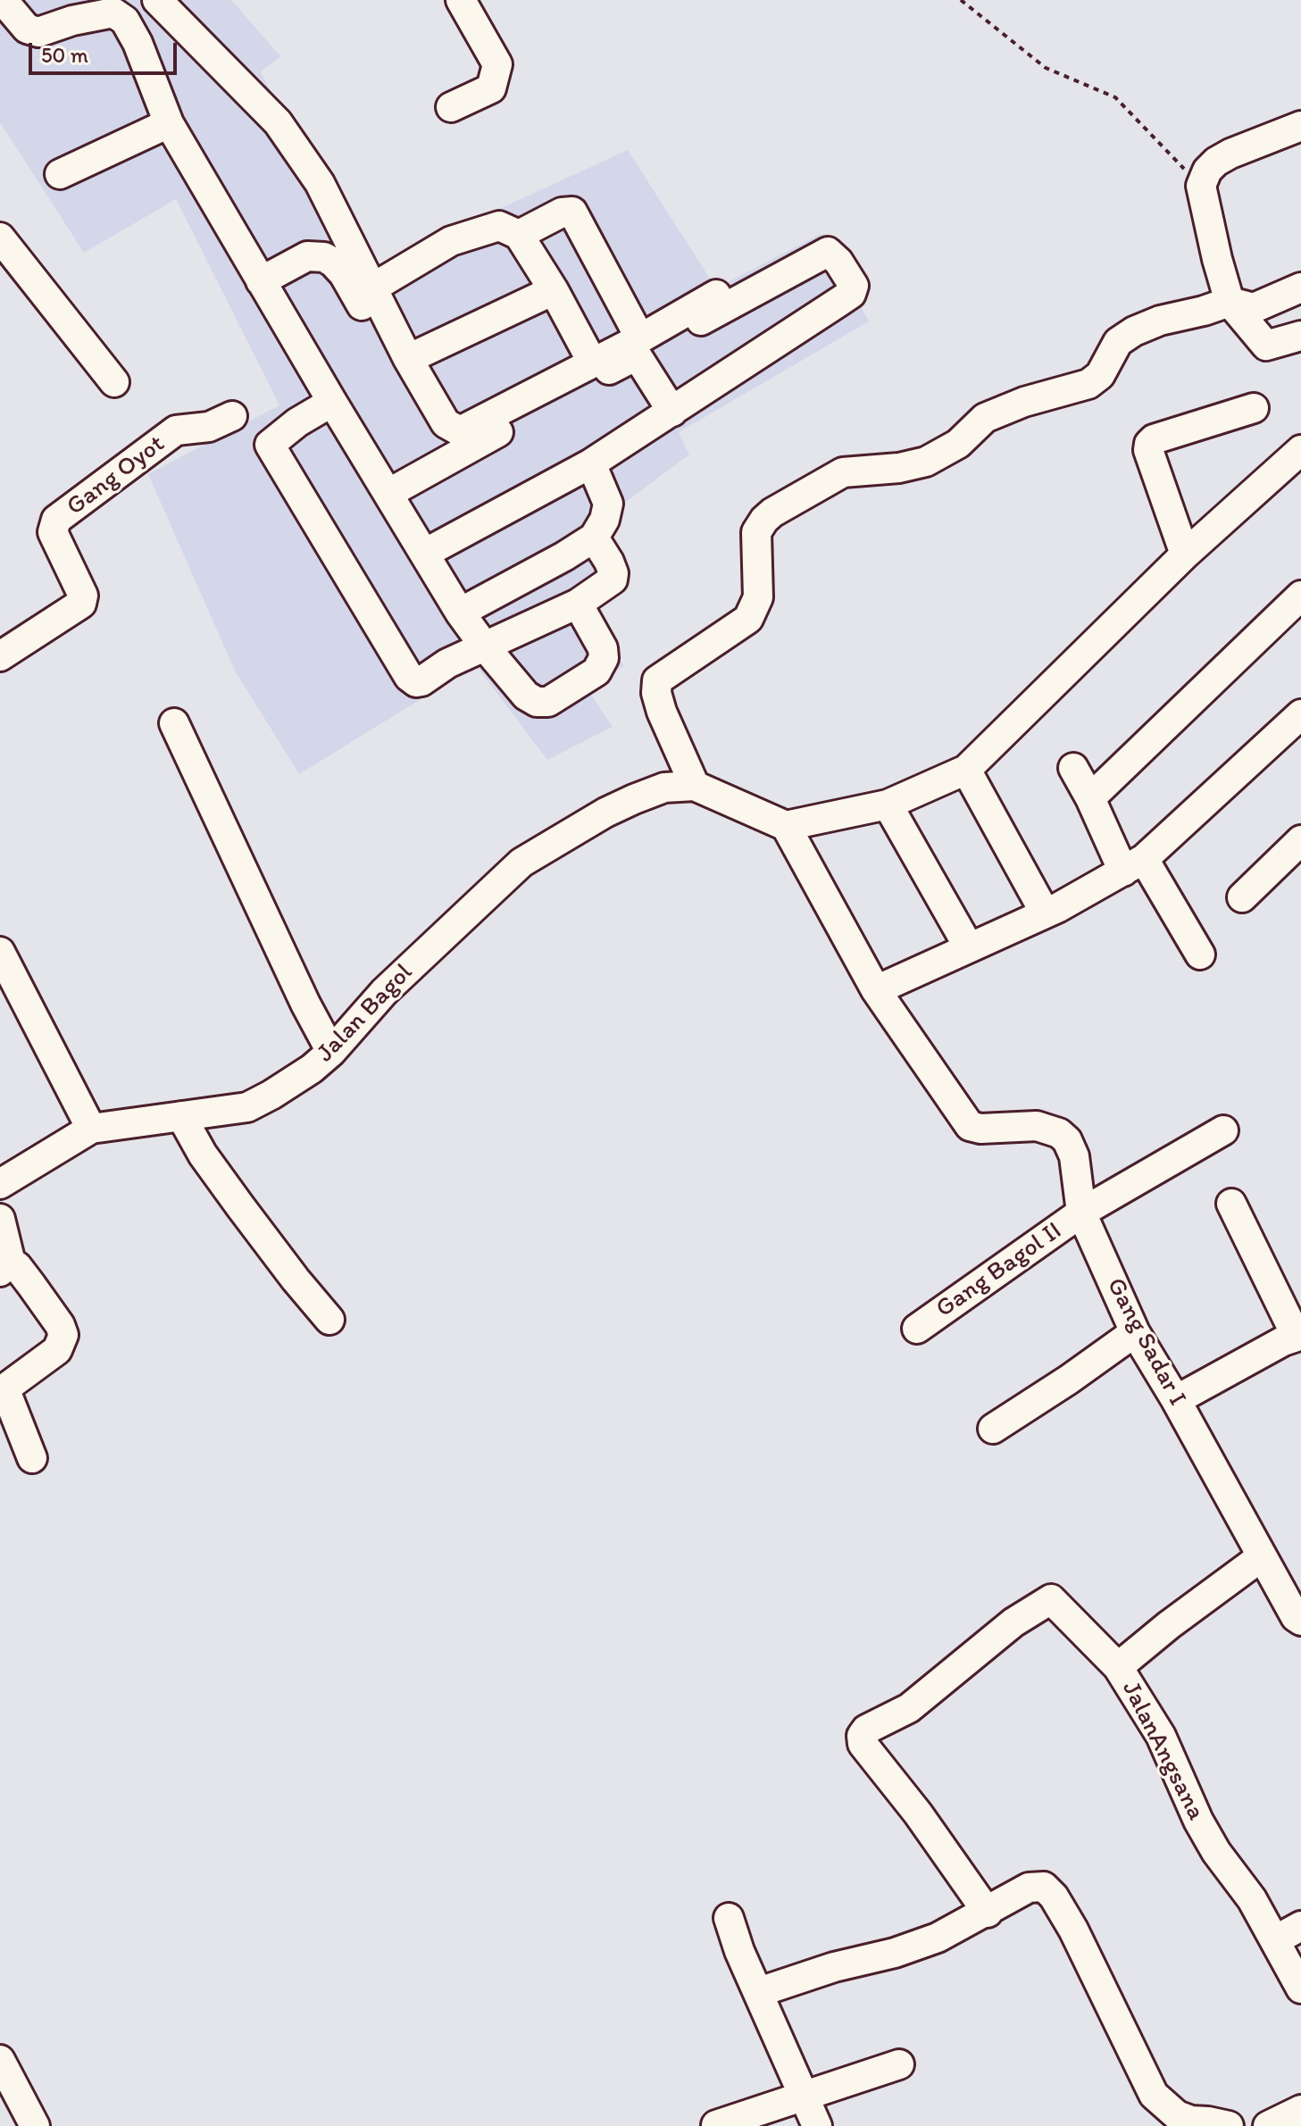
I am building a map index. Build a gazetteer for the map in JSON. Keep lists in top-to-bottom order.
{
  "streets": {
    "street": [
      "Gang Oyot",
      "Jalan Bagol",
      "Gang Bagol II",
      "Gang Sadar I",
      "JalanAngsana"
    ]
  },
  "crossings": [
    ["Gang Bagol II", "Gang Sadar I"],
    ["Gang Sadar I", "JalanAngsana"]
  ],
  "scale_bar": "50 m"
}
